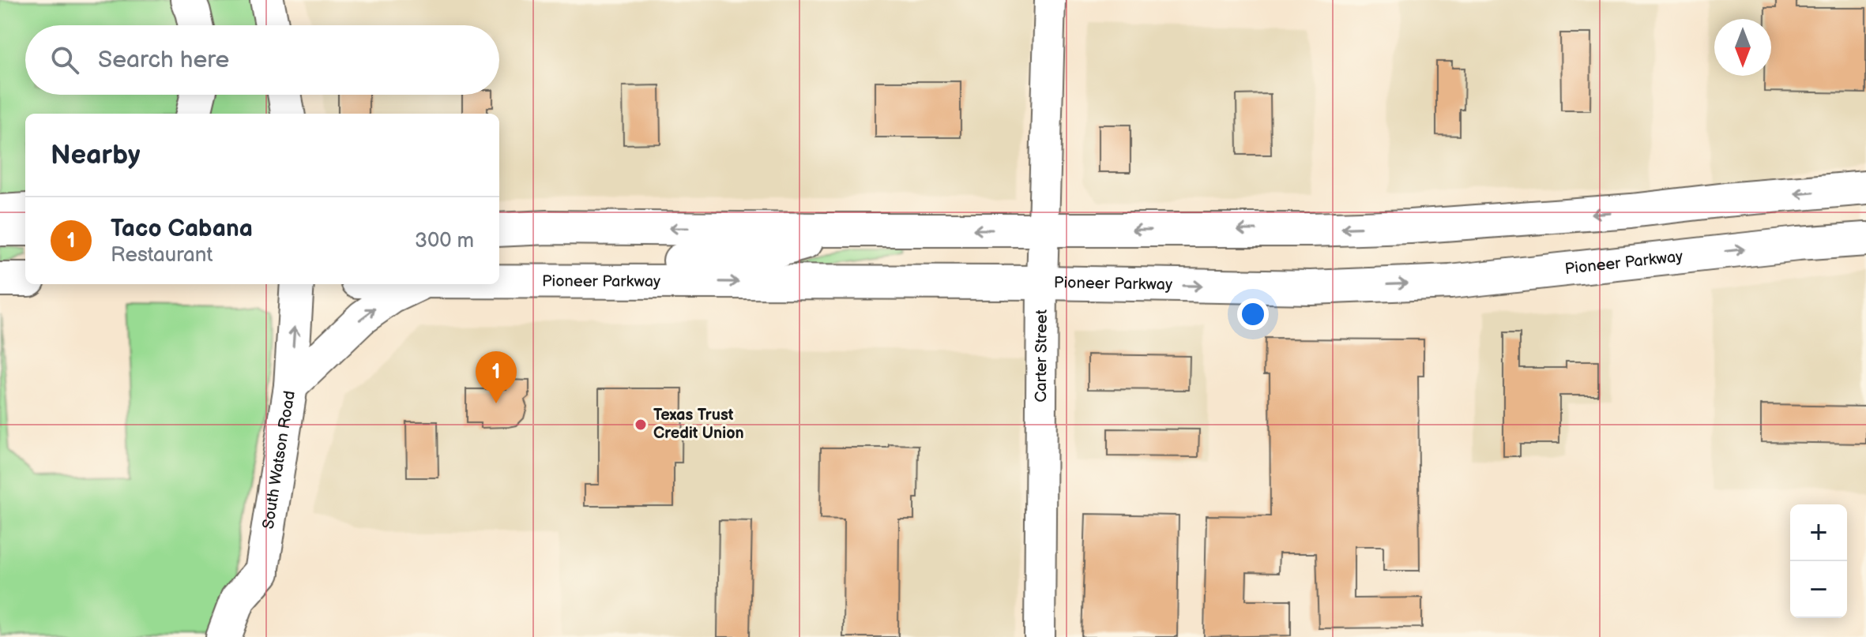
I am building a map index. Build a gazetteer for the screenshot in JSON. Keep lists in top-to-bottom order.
{
  "streets": {
    "main road": ["Pioneer Parkway", "South Watson Road"],
    "street": ["Carter Street"]
  },
  "crossings": [
    ["Pioneer Parkway", "Carter Street"]
  ],
  "places": ["Texas Trust Credit Union"],
  "north": "bottom",
  "page": {
    "search": "Search here",
    "heading": "Nearby",
    "list": [
      {
        "mark": "1",
        "name": "Taco Cabana",
        "note": "Restaurant",
        "value": "300 m"
      }
    ],
    "pins": "1",
    "map_buttons": ["+", "−"]
  }
}
